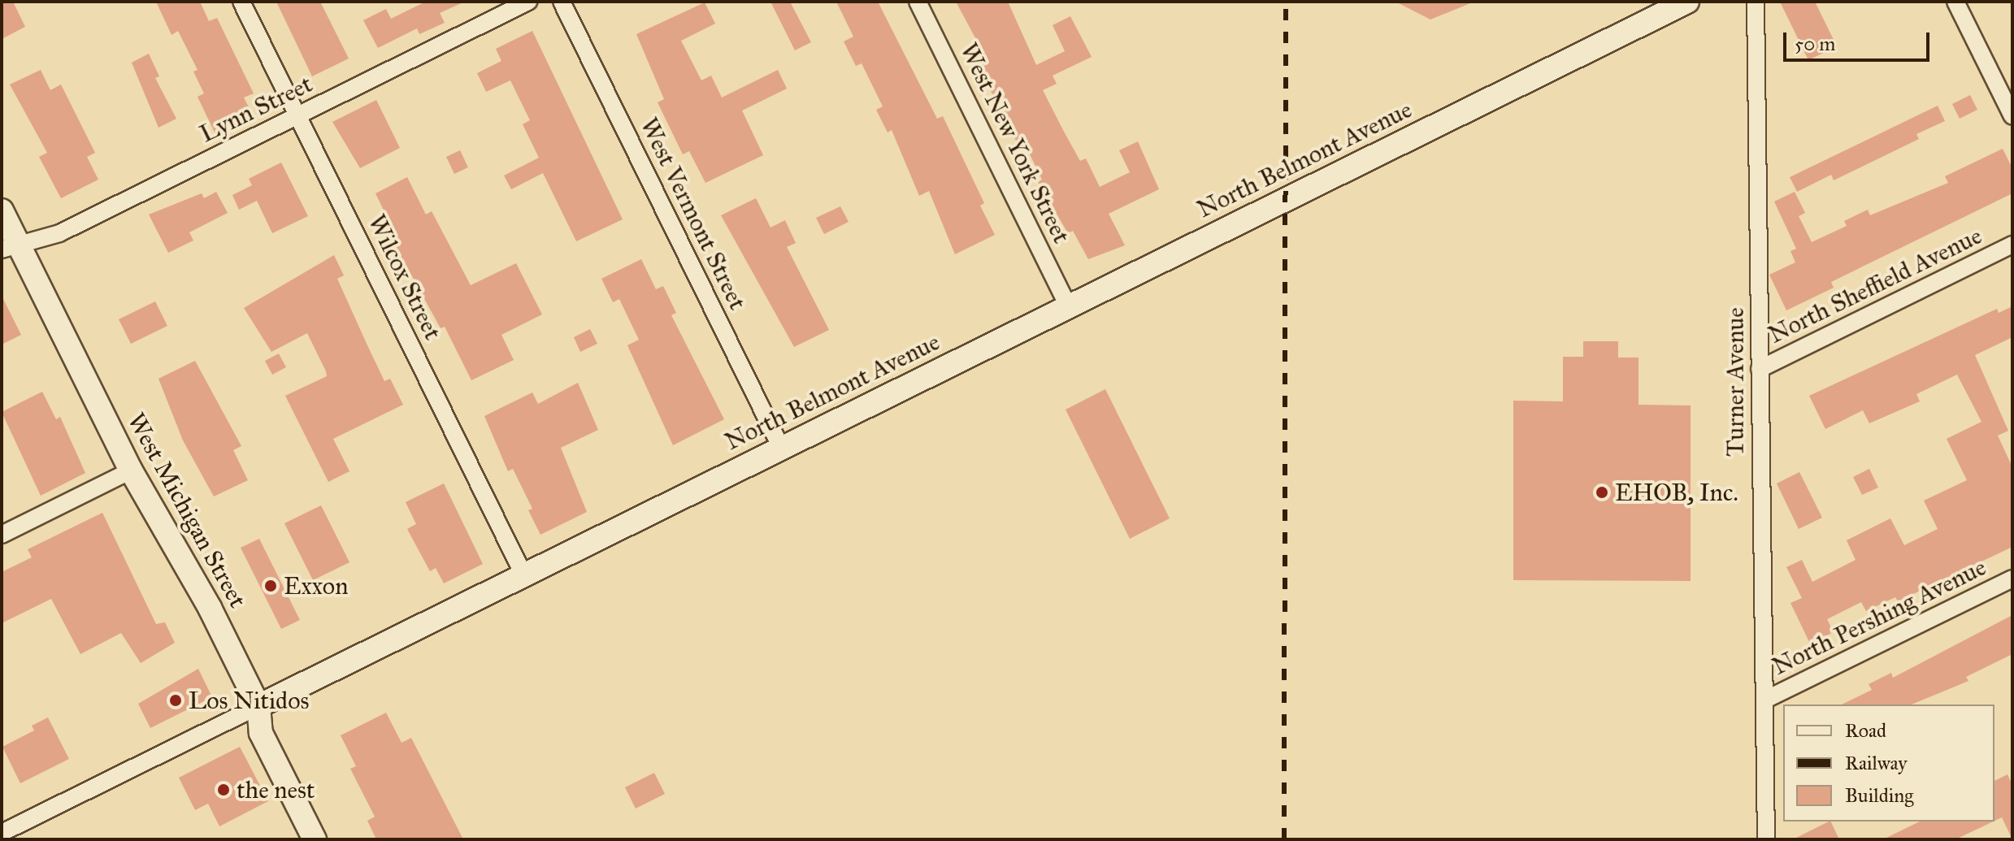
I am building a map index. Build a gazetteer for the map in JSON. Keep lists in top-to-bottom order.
{
  "streets": {
    "main road": ["North Belmont Avenue", "West Michigan Street"],
    "street": [
      "Lynn Street",
      "West New York Street",
      "West Vermont Street",
      "Wilcox Street",
      "North Sheffield Avenue",
      "Turner Avenue",
      "North Pershing Avenue"
    ]
  },
  "crossings": [
    ["Lynn Street", "Wilcox Street"],
    ["Lynn Street", "West Michigan Street"],
    ["West New York Street", "North Belmont Avenue"],
    ["North Belmont Avenue", "West Vermont Street"],
    ["North Belmont Avenue", "Wilcox Street"],
    ["North Belmont Avenue", "West Michigan Street"],
    ["North Sheffield Avenue", "Turner Avenue"],
    ["Turner Avenue", "North Pershing Avenue"]
  ],
  "places": [
    "EHOB, Inc.",
    "Exxon",
    "Los Nitidos",
    "the nest"
  ],
  "legend": ["Road", "Railway", "Building"],
  "scale_bar": "50 m"
}
